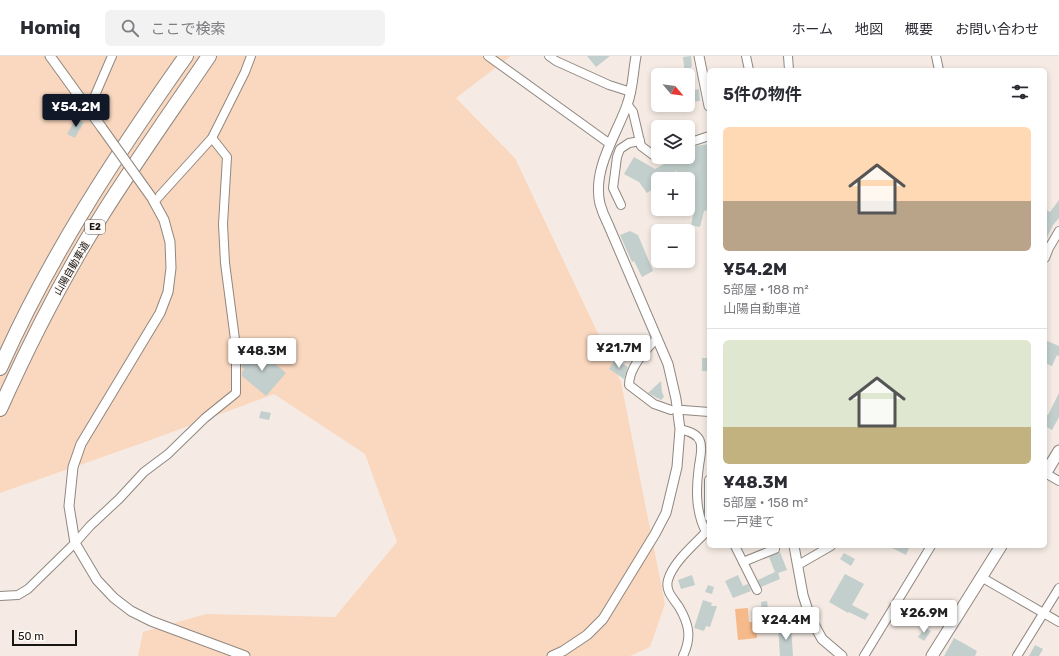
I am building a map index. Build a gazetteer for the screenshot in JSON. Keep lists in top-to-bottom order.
{
  "streets": {
    "highway": ["E2", "山陽自動車道"]
  },
  "scale_bar": "50 m",
  "north": "bottom right",
  "page": {
    "header": "Homiq",
    "search": "ここで検索",
    "nav": [
      "ホーム",
      "地図",
      "概要",
      "お問い合わせ"
    ],
    "map_buttons": ["+", "−"],
    "heading": "5件の物件",
    "price": [
      "¥54.2M",
      "¥21.7M",
      "¥48.3M",
      "¥26.9M",
      "¥24.4M"
    ],
    "list": [
      {
        "name": "¥54.2M",
        "note": "5部屋 · 188 m² · 山陽自動車道"
      },
      {
        "name": "¥48.3M",
        "note": "5部屋 · 158 m² · 一戸建て"
      }
    ],
    "scale": "50 m"
  }
}
